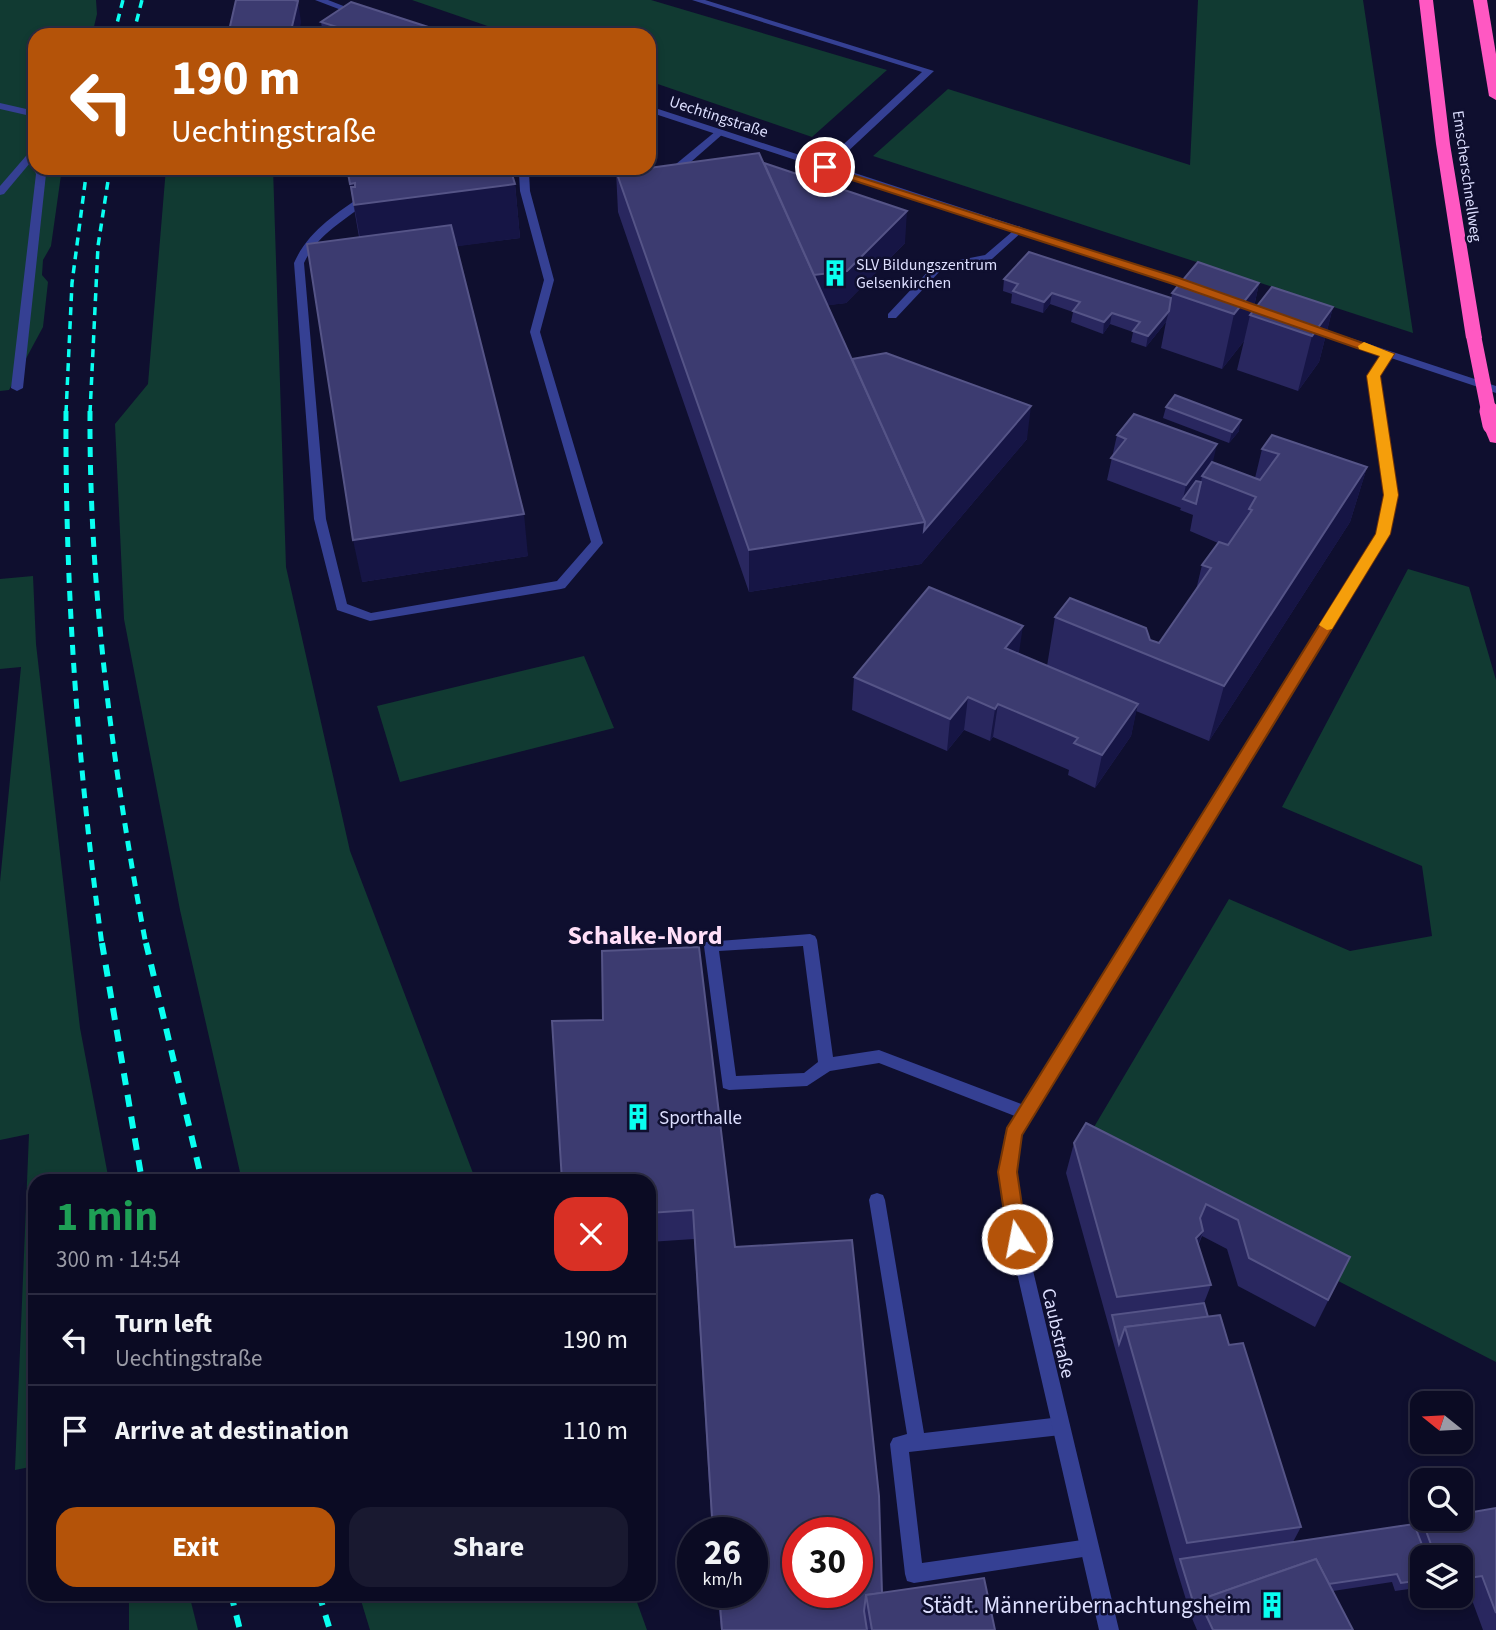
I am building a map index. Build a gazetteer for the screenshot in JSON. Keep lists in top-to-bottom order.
{
  "streets": {
    "highway": ["Emscherschnellweg"],
    "street": ["Uechtingstraße", "Caubstraße"]
  },
  "districts": ["Schalke-Nord"],
  "places": {
    "building": ["SLV Bildungszentrum Gelsenkirchen", "Sporthalle", "Städt. Männerübernachtungsheim"]
  },
  "north": "left",
  "page": {
    "turn": ["190 m", "Uechtingstraße"],
    "heading": ["1 min", "300 m · 14:54"],
    "list": [
      {
        "name": "Turn left",
        "note": "Uechtingstraße",
        "value": "190 m"
      },
      {
        "name": "Arrive at destination",
        "value": "110 m"
      }
    ],
    "buttons": ["Exit", "Share"],
    "speed": "26 km/h",
    "limit": "30"
  }
}
